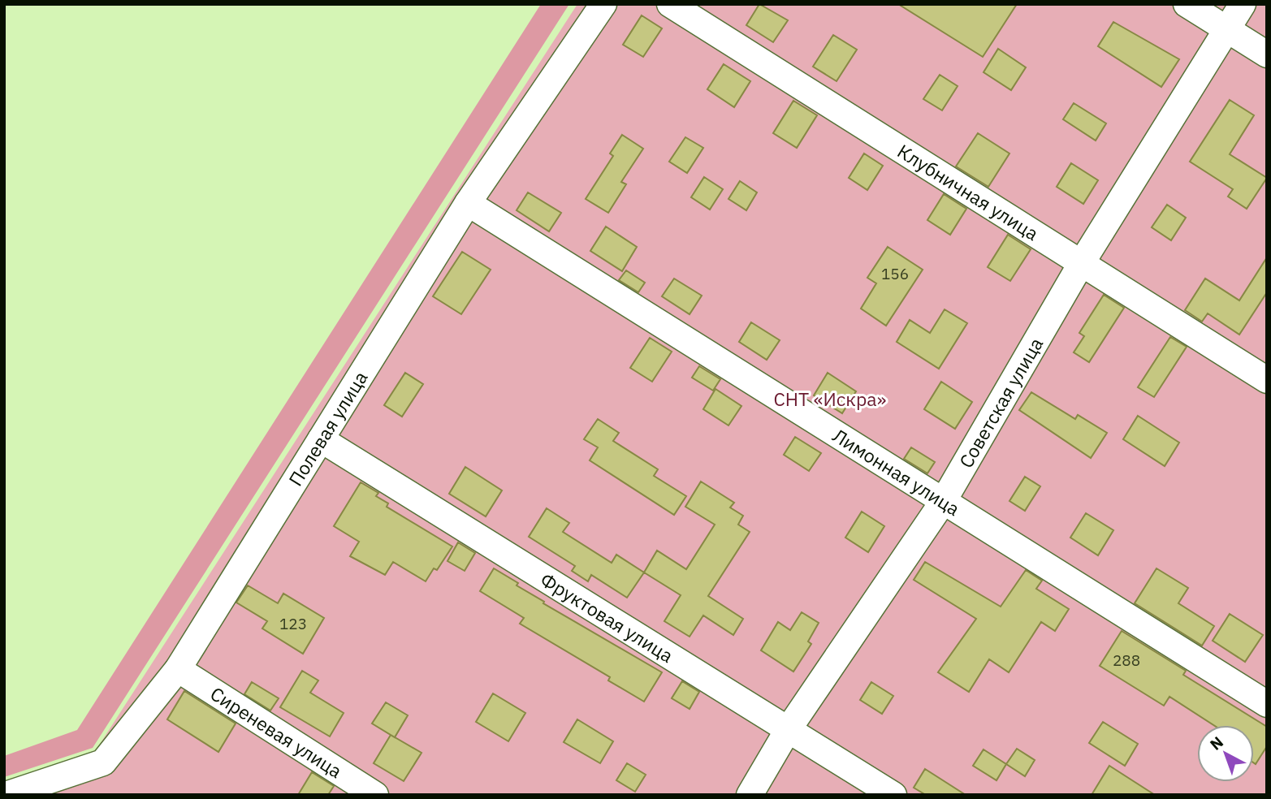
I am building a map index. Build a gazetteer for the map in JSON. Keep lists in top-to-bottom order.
{
  "streets": {
    "street": [
      "Клубничная улица",
      "Советская улица",
      "Полевая улица",
      "Лимонная улица",
      "Фруктовая улица",
      "Сиреневая улица"
    ]
  },
  "crossings": [
    ["Клубничная улица", "Советская улица"],
    ["Советская улица", "Лимонная улица"],
    ["Советская улица", "Фруктовая улица"],
    ["Полевая улица", "Лимонная улица"],
    ["Полевая улица", "Фруктовая улица"],
    ["Полевая улица", "Сиреневая улица"]
  ],
  "parks": ["СНТ «Искра»"],
  "house_numbers": ["156", "123", "288"],
  "north": "top left"
}
